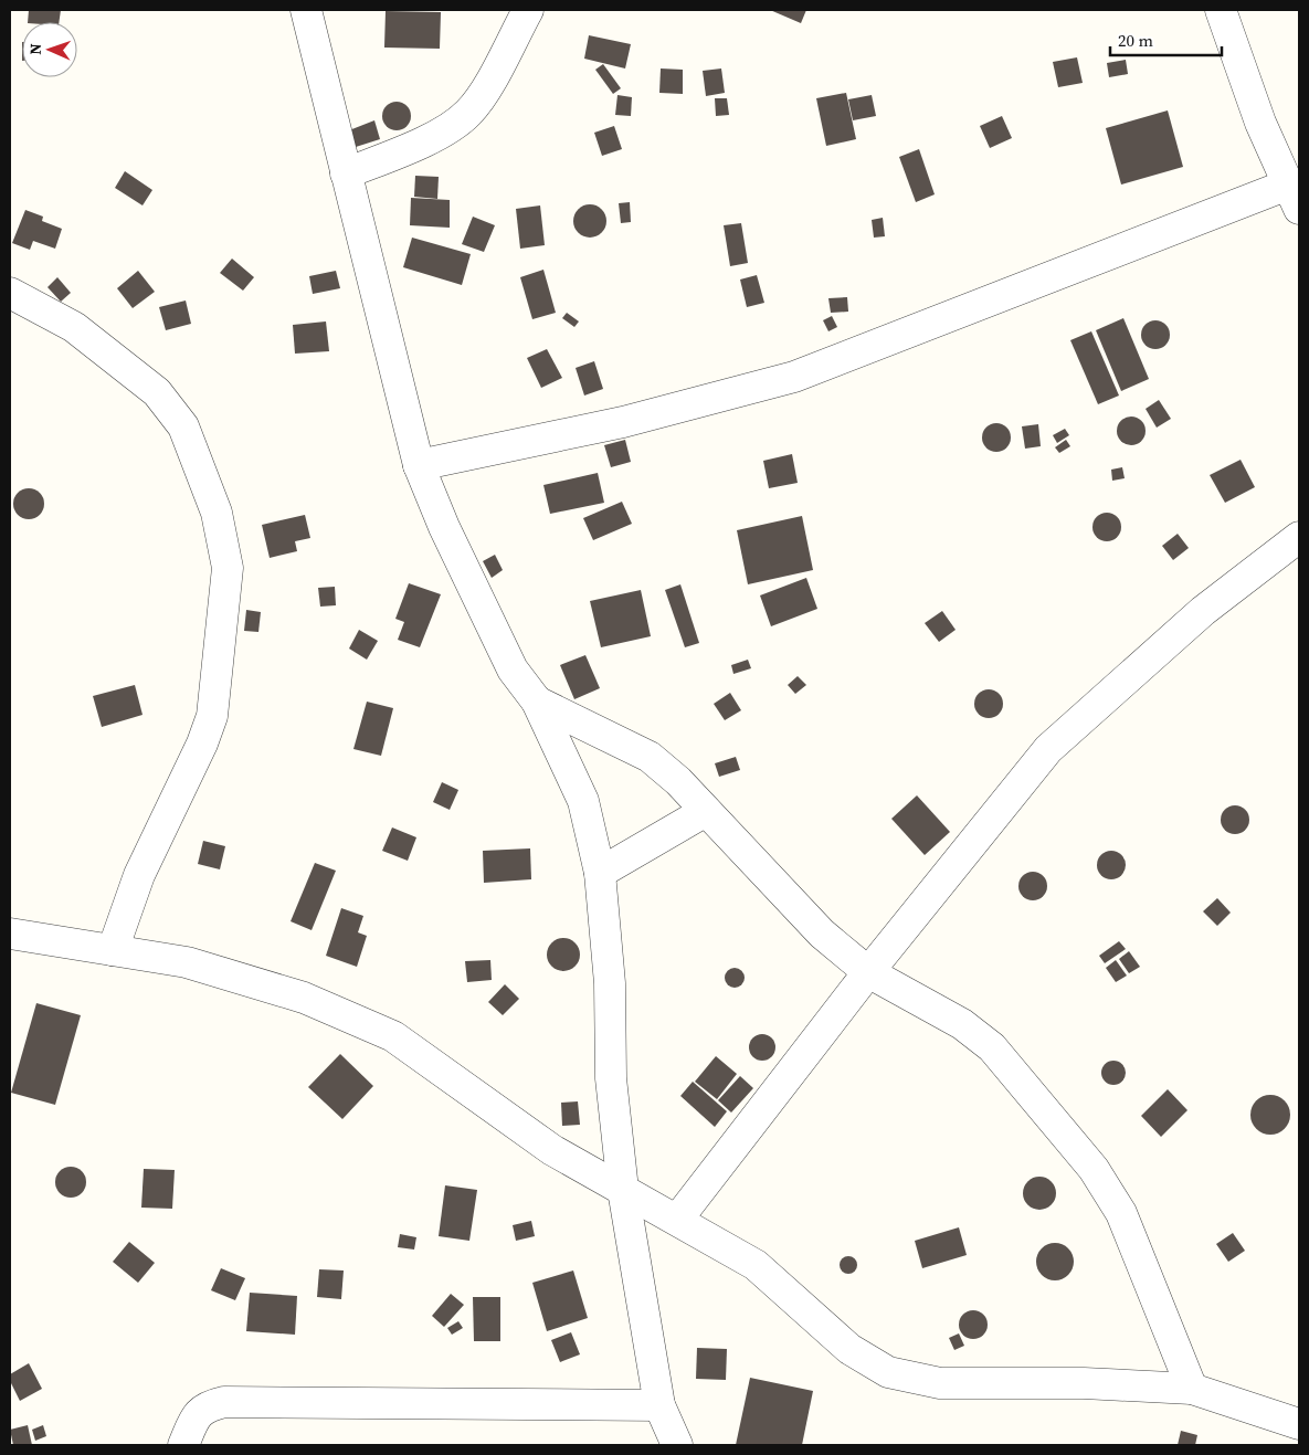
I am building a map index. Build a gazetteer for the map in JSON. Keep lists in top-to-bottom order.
{
  "scale_bar": "20 m",
  "north": "left"
}
